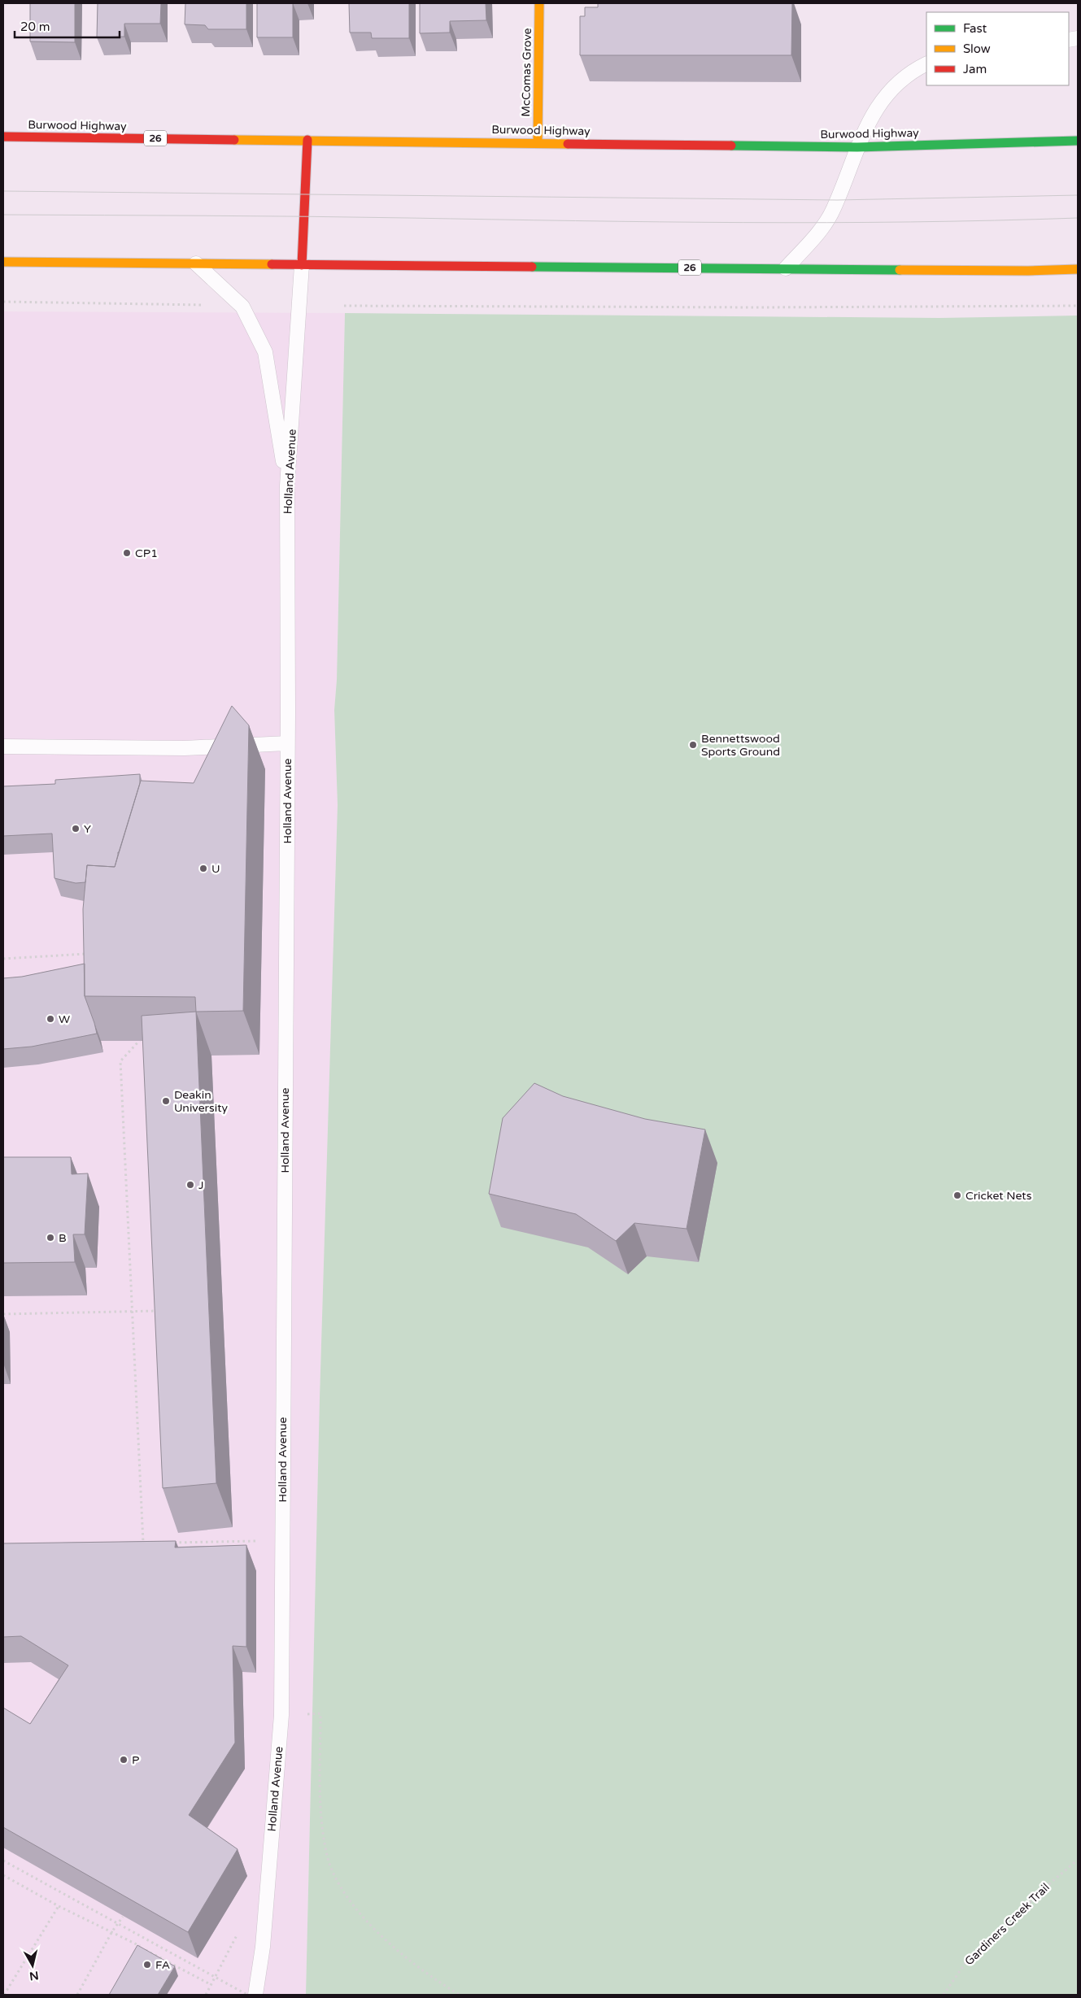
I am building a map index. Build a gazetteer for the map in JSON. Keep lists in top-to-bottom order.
{
  "streets": {
    "main road": ["McComas Grove", "Burwood Highway", "26"],
    "lane": ["Holland Avenue"],
    "path": ["Gardiners Creek Trail"]
  },
  "crossings": [
    ["McComas Grove", "Burwood Highway"],
    ["26", "Holland Avenue"]
  ],
  "places": [
    "CP1",
    "Bennettswood Sports Ground",
    "Y",
    "U",
    "W",
    "Deakin University",
    "J",
    "Cricket Nets",
    "B",
    "P",
    "FA"
  ],
  "legend": ["Fast", "Slow", "Jam"],
  "scale_bar": "20 m",
  "north": "bottom"
}
